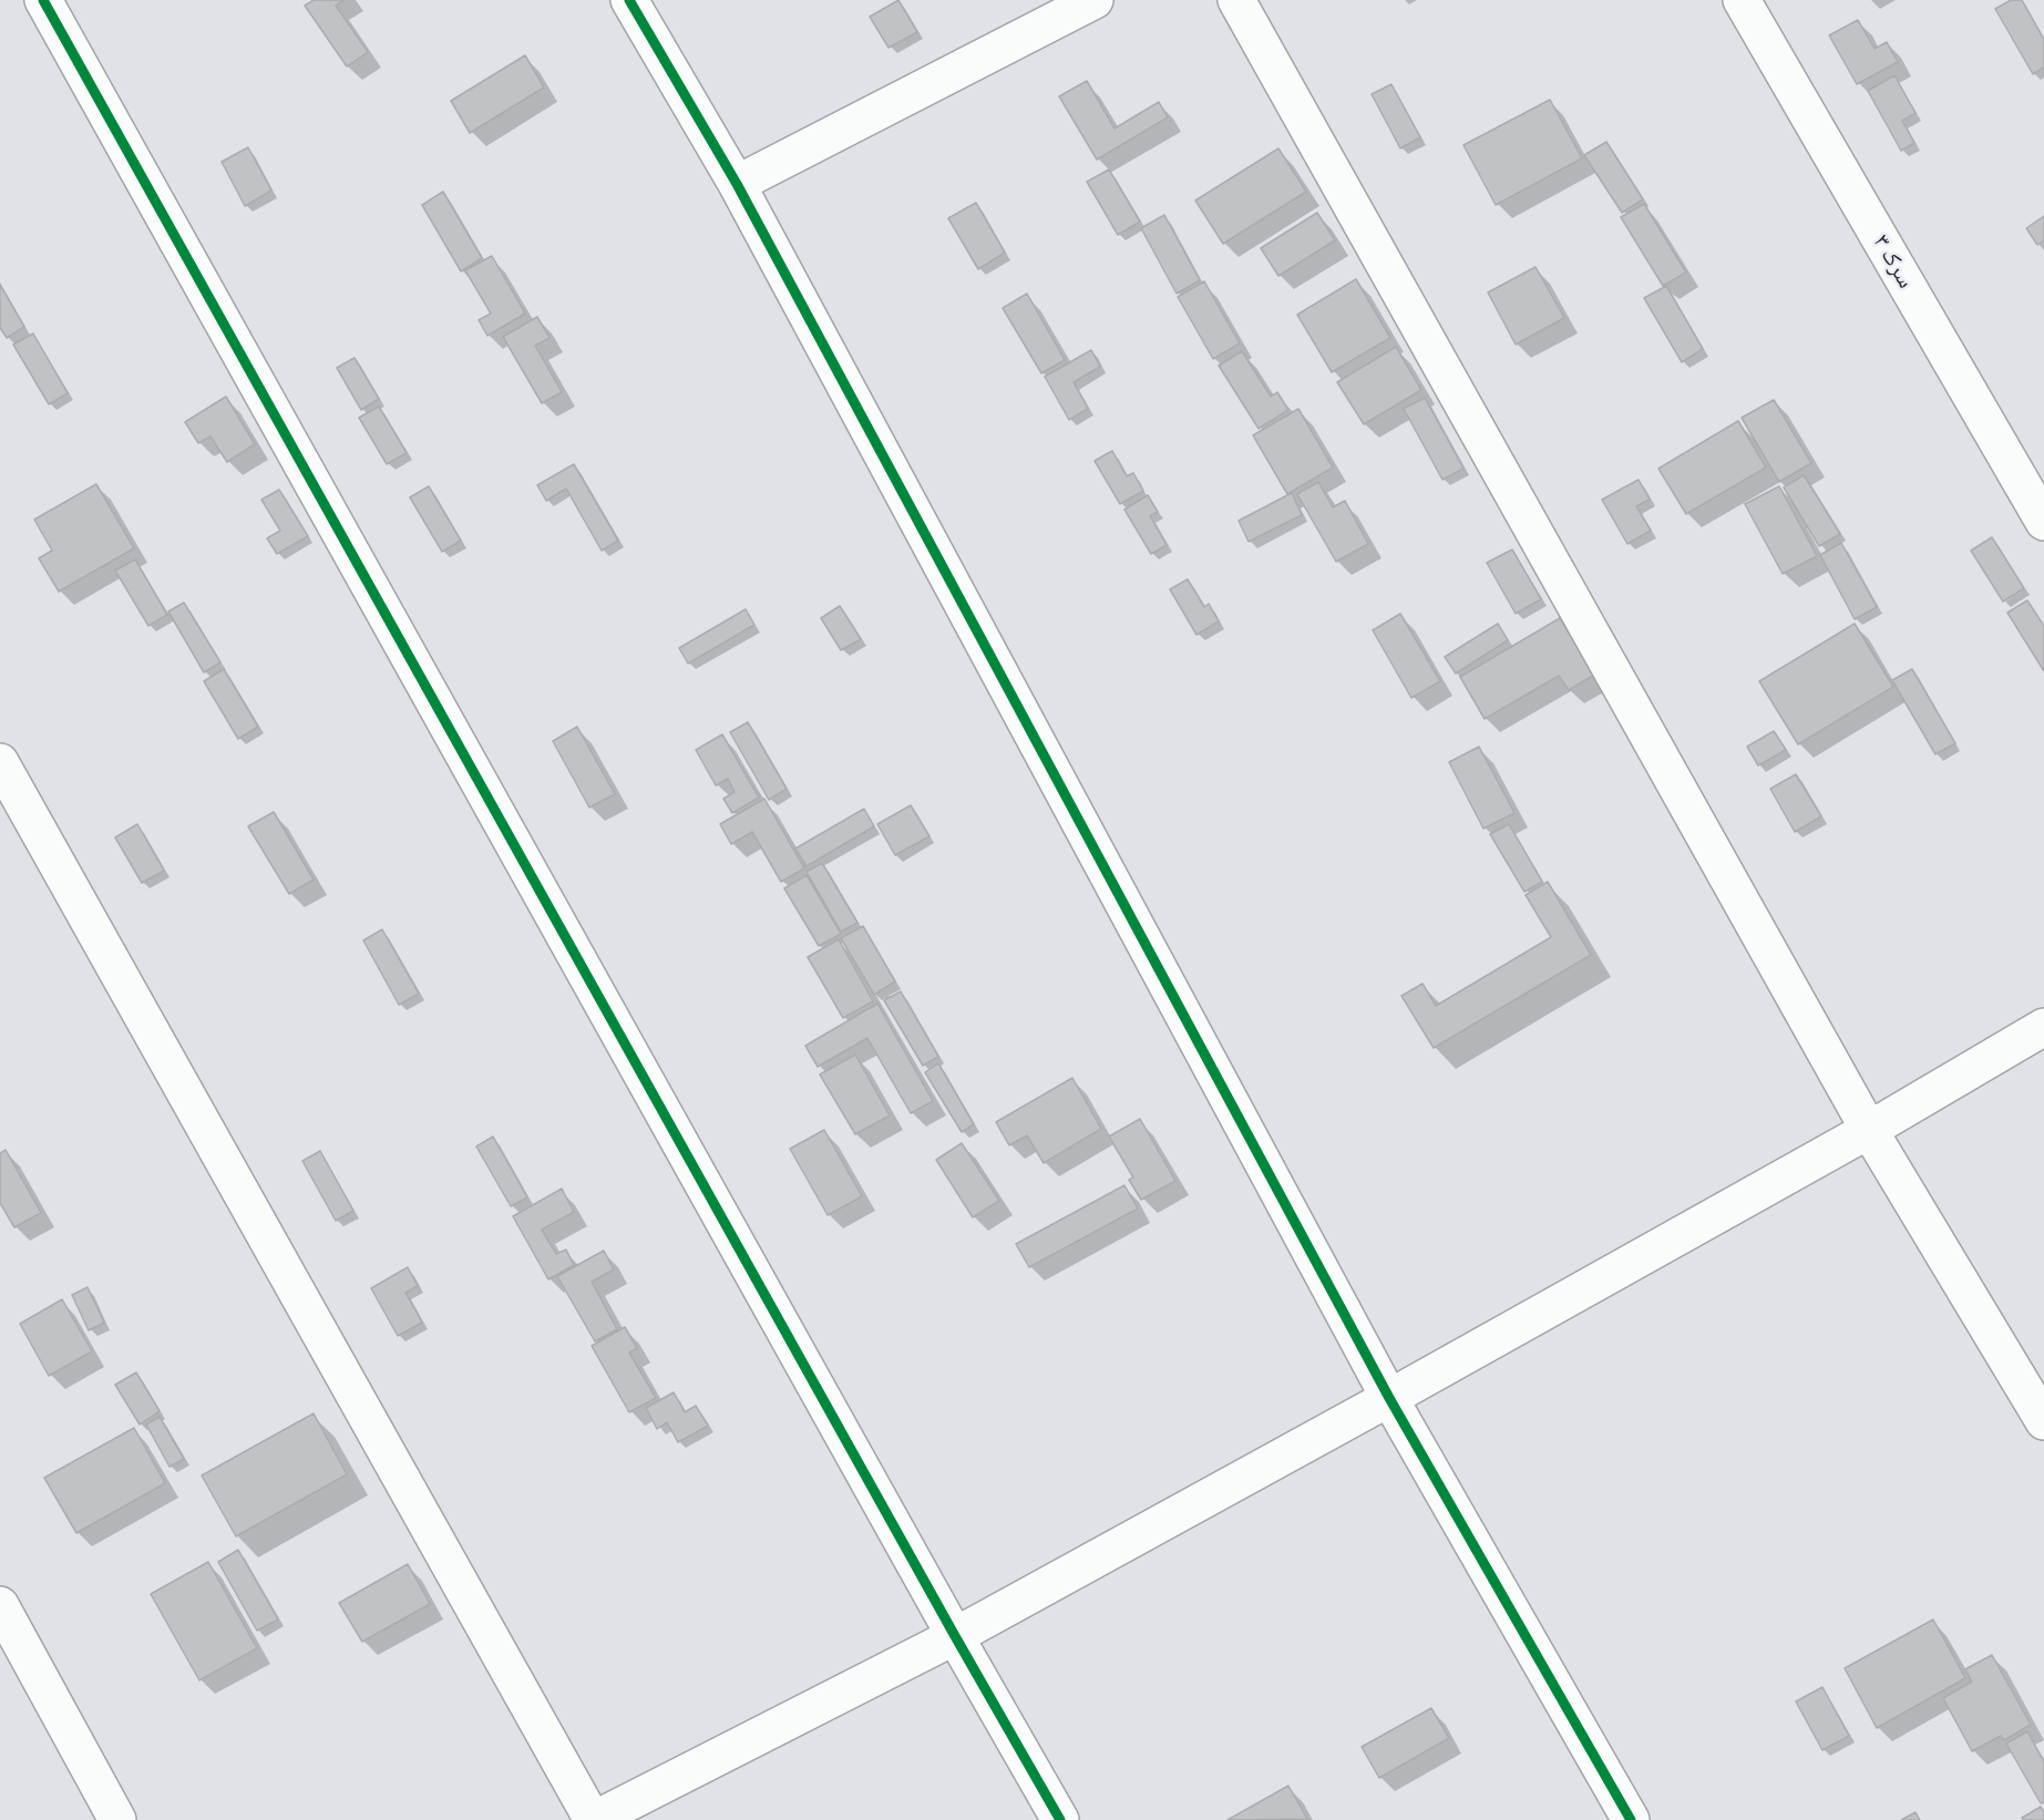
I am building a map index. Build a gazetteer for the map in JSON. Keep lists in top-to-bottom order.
{
  "streets": {
    "street": ["سرک ۳"]
  }
}
